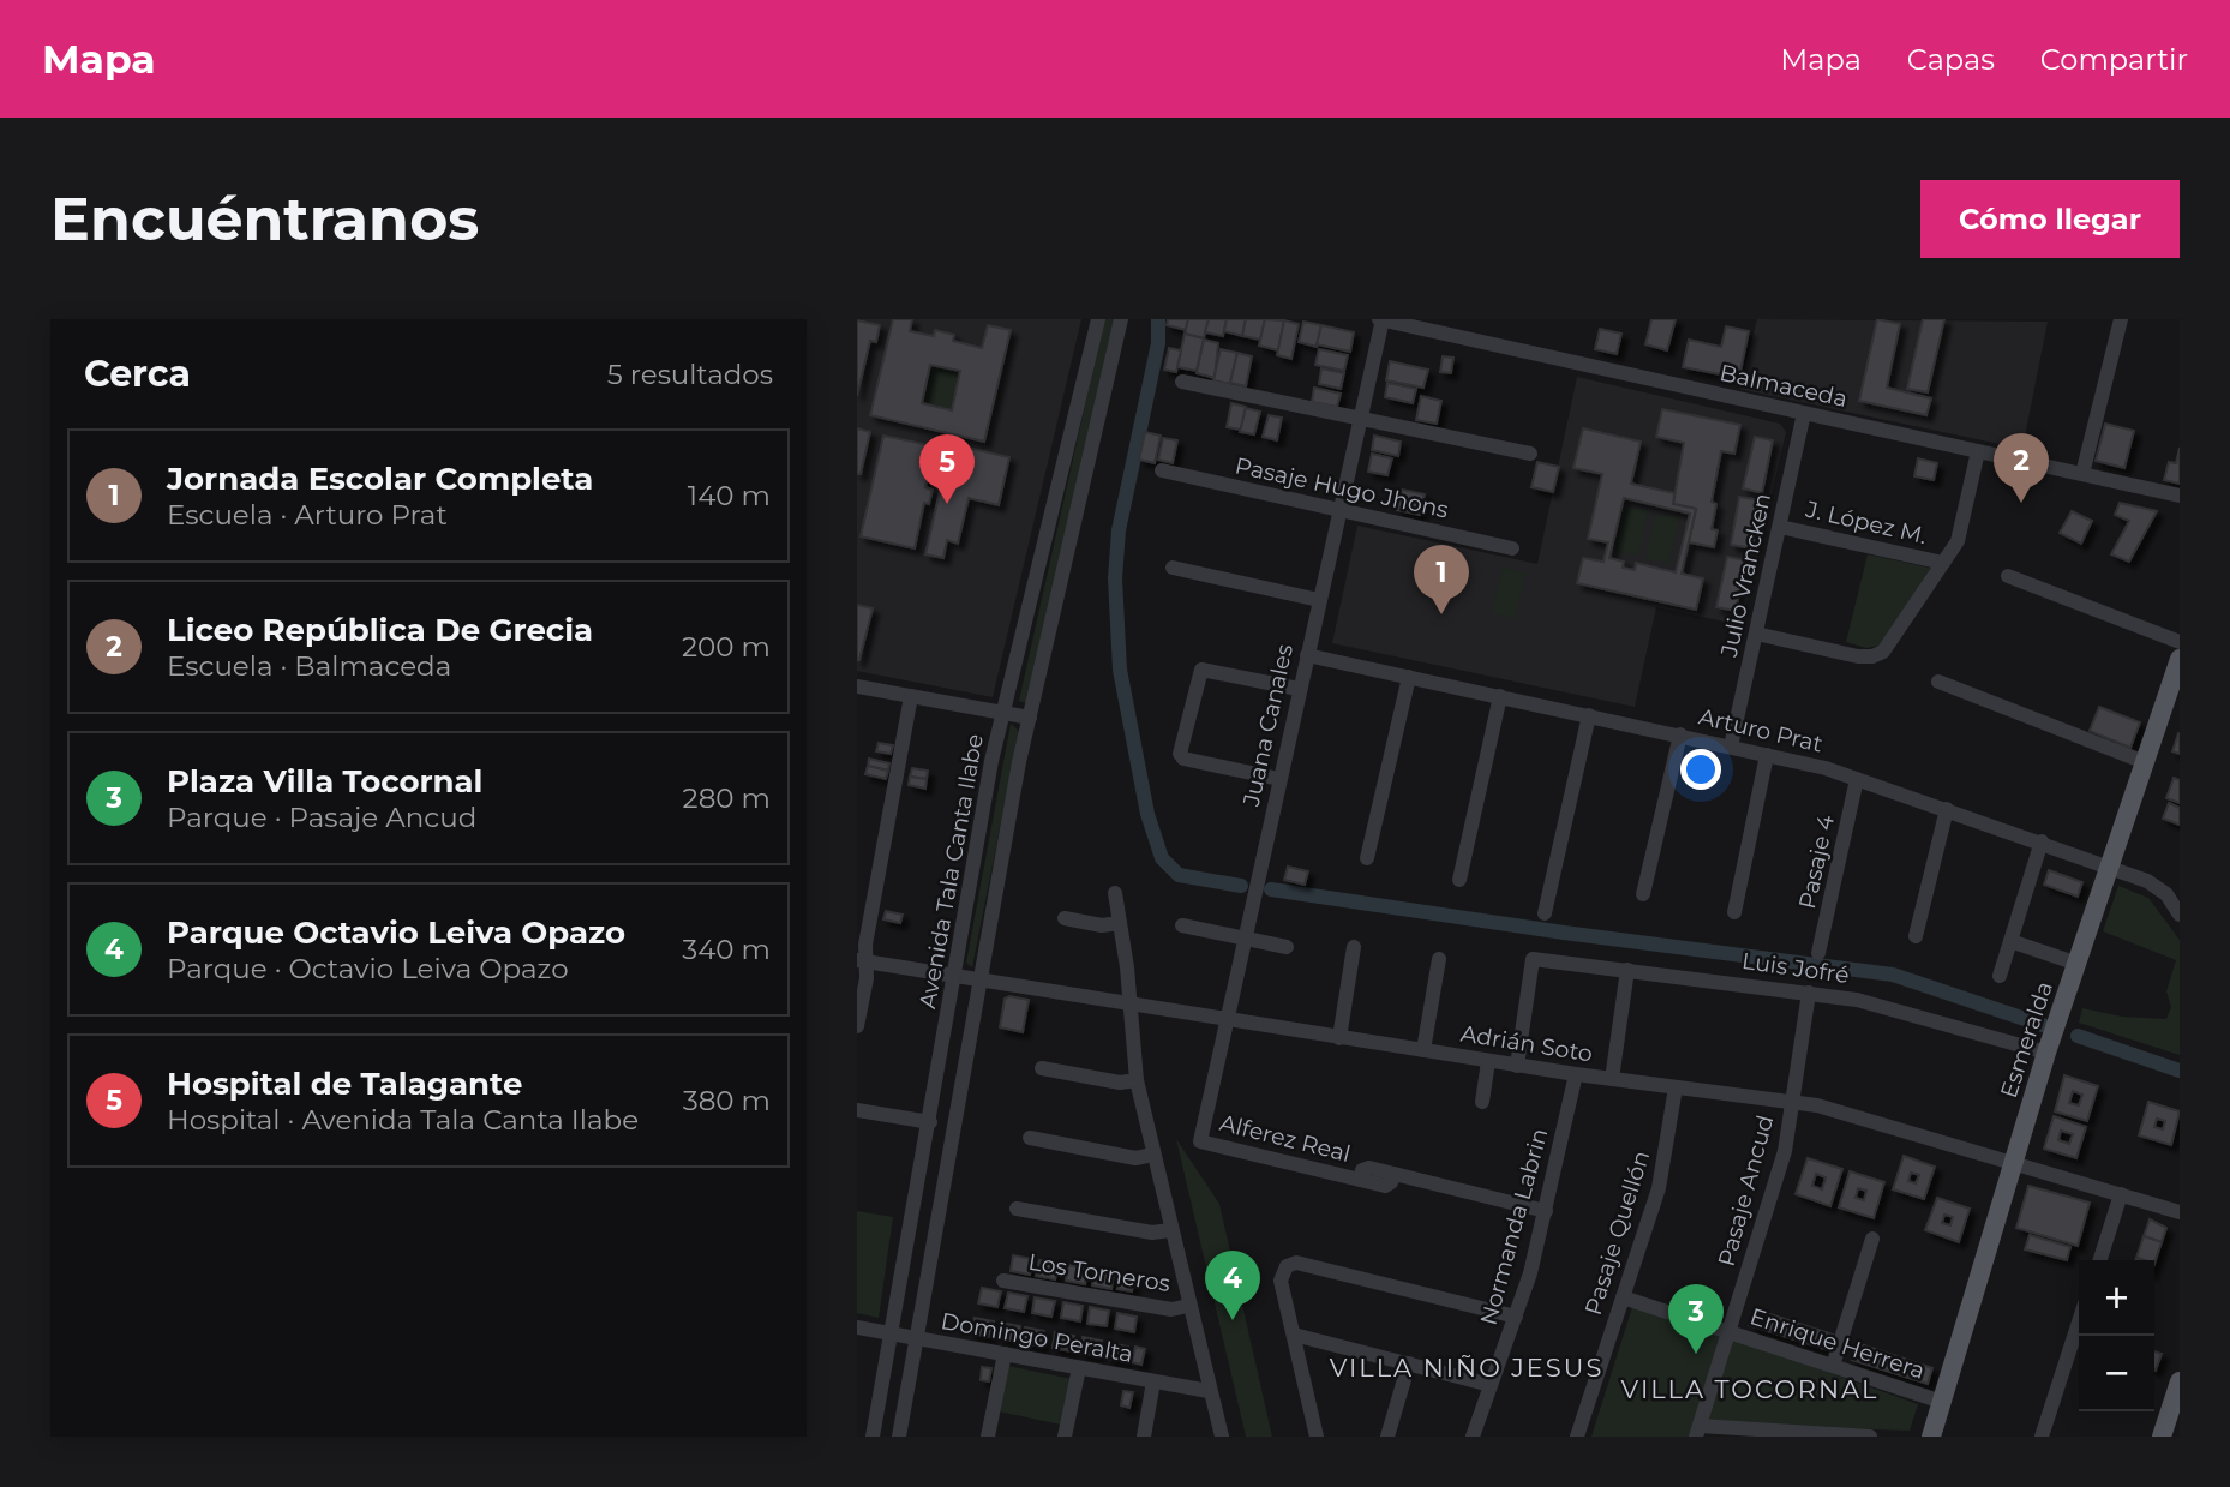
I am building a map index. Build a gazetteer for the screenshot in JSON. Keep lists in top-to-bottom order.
{
  "streets": {
    "main road": ["Esmeralda"],
    "street": [
      "Balmaceda",
      "Pasaje Hugo Jhons",
      "J. López M.",
      "Julio Vrancken",
      "Juana Canales",
      "Arturo Prat",
      "Pasaje 4",
      "Avenida Tala Canta Ilabe",
      "Luis Jofré",
      "Adrián Soto",
      "Alferez Real",
      "Pasaje Ancud",
      "Normanda Labrin",
      "Pasaje Quellón",
      "Los Torneros",
      "Domingo Peralta",
      "Enrique Herrera"
    ]
  },
  "crossings": [
    ["Balmaceda", "Julio Vrancken"],
    ["Balmaceda", "Juana Canales"],
    ["Pasaje Hugo Jhons", "Juana Canales"],
    ["J. López M.", "Julio Vrancken"],
    ["Julio Vrancken", "Arturo Prat"],
    ["Juana Canales", "Arturo Prat"],
    ["Juana Canales", "Adrián Soto"],
    ["Juana Canales", "Alferez Real"],
    ["Arturo Prat", "Pasaje 4"],
    ["Arturo Prat", "Esmeralda"],
    ["Avenida Tala Canta Ilabe", "Adrián Soto"],
    ["Avenida Tala Canta Ilabe", "Domingo Peralta"],
    ["Luis Jofré", "Esmeralda"],
    ["Luis Jofré", "Adrián Soto"],
    ["Luis Jofré", "Pasaje Ancud"],
    ["Esmeralda", "Adrián Soto"],
    ["Esmeralda", "Enrique Herrera"],
    ["Adrián Soto", "Pasaje Ancud"],
    ["Adrián Soto", "Normanda Labrin"],
    ["Adrián Soto", "Pasaje Quellón"],
    ["Alferez Real", "Normanda Labrin"],
    ["Pasaje Ancud", "Enrique Herrera"],
    ["Pasaje Quellón", "Enrique Herrera"]
  ],
  "districts": ["VILLA NIÑO JESUS", "VILLA TOCORNAL"],
  "page": {
    "header": "Mapa",
    "nav": ["Mapa", "Capas", "Compartir"],
    "buttons": "Cómo llegar",
    "title": "Encuéntranos",
    "heading": ["Cerca", "5 resultados"],
    "list": [
      {
        "mark": "1",
        "name": "Jornada Escolar Completa",
        "note": "Escuela · Arturo Prat",
        "value": "140 m"
      },
      {
        "mark": "2",
        "name": "Liceo República De Grecia",
        "note": "Escuela · Balmaceda",
        "value": "200 m"
      },
      {
        "mark": "3",
        "name": "Plaza Villa Tocornal",
        "note": "Parque · Pasaje Ancud",
        "value": "280 m"
      },
      {
        "mark": "4",
        "name": "Parque Octavio Leiva Opazo",
        "note": "Parque · Octavio Leiva Opazo",
        "value": "340 m"
      },
      {
        "mark": "5",
        "name": "Hospital de Talagante",
        "note": "Hospital · Avenida Tala Canta Ilabe",
        "value": "380 m"
      }
    ],
    "pins": [
      "2",
      "5",
      "1",
      "4",
      "3"
    ],
    "map_buttons": ["+", "−"]
  }
}
